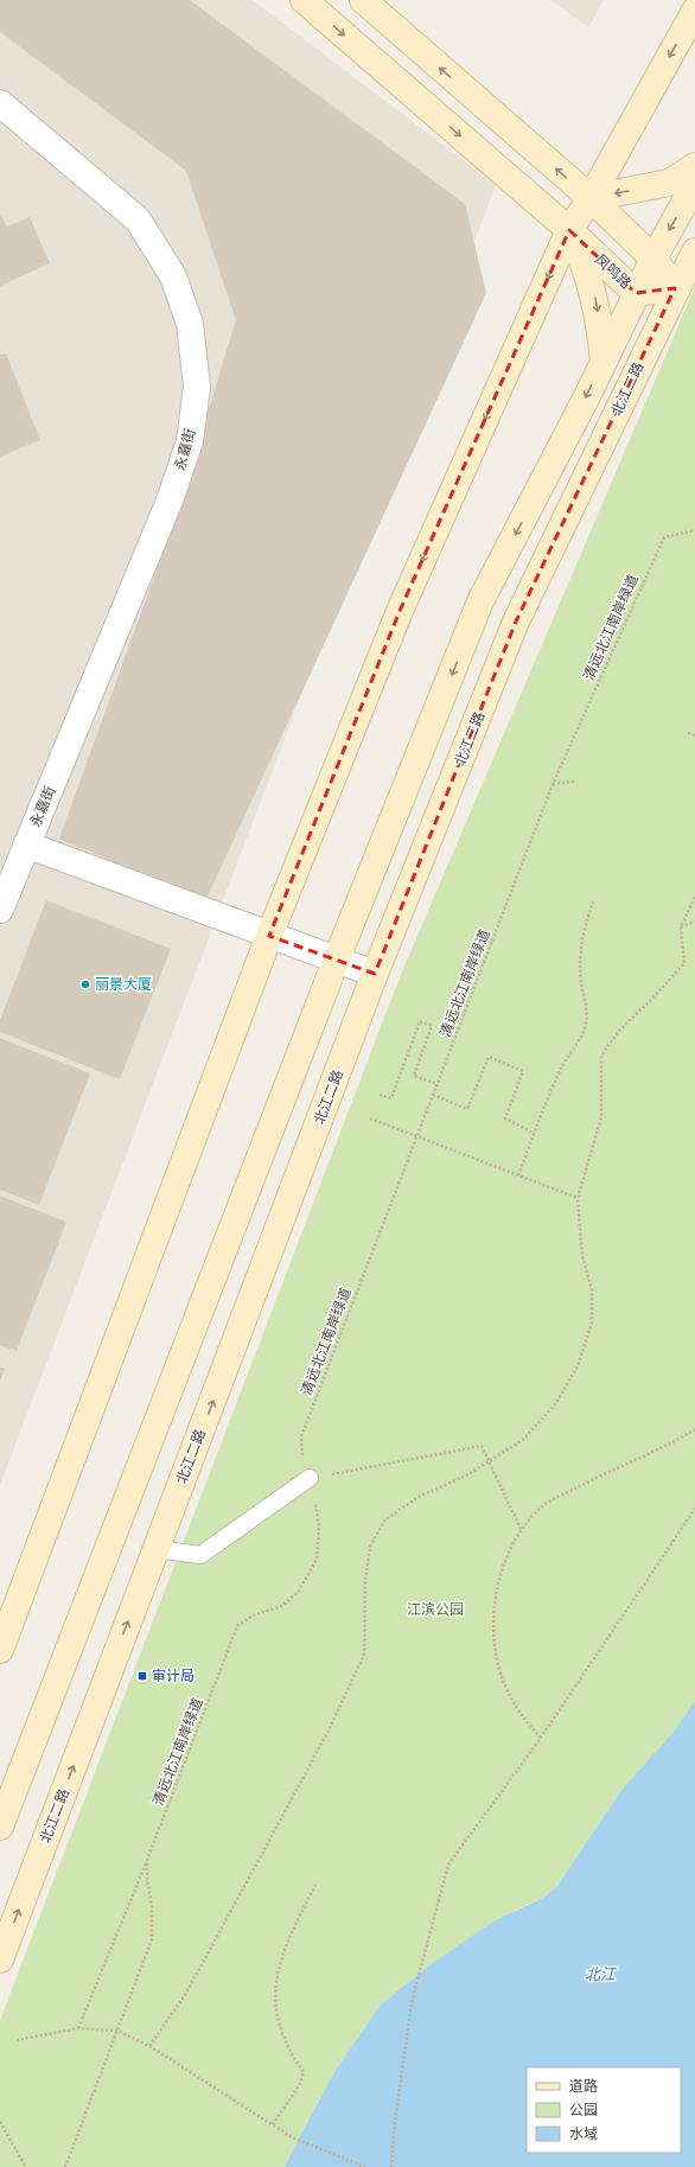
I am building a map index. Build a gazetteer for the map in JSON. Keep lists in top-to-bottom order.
{
  "streets": {
    "main road": ["凤鸣路", "北江二路"],
    "street": ["永嘉街"],
    "path": ["清远北江南岸绿道"]
  },
  "crossings": [
    ["凤鸣路", "北江二路"],
    ["北江二路", "永嘉街"]
  ],
  "water": ["北江"],
  "parks": ["江滨公园"],
  "places": {
    "other": ["丽景大厦"],
    "transit": ["审计局"]
  },
  "legend": ["道路", "公园", "水域"]
}
